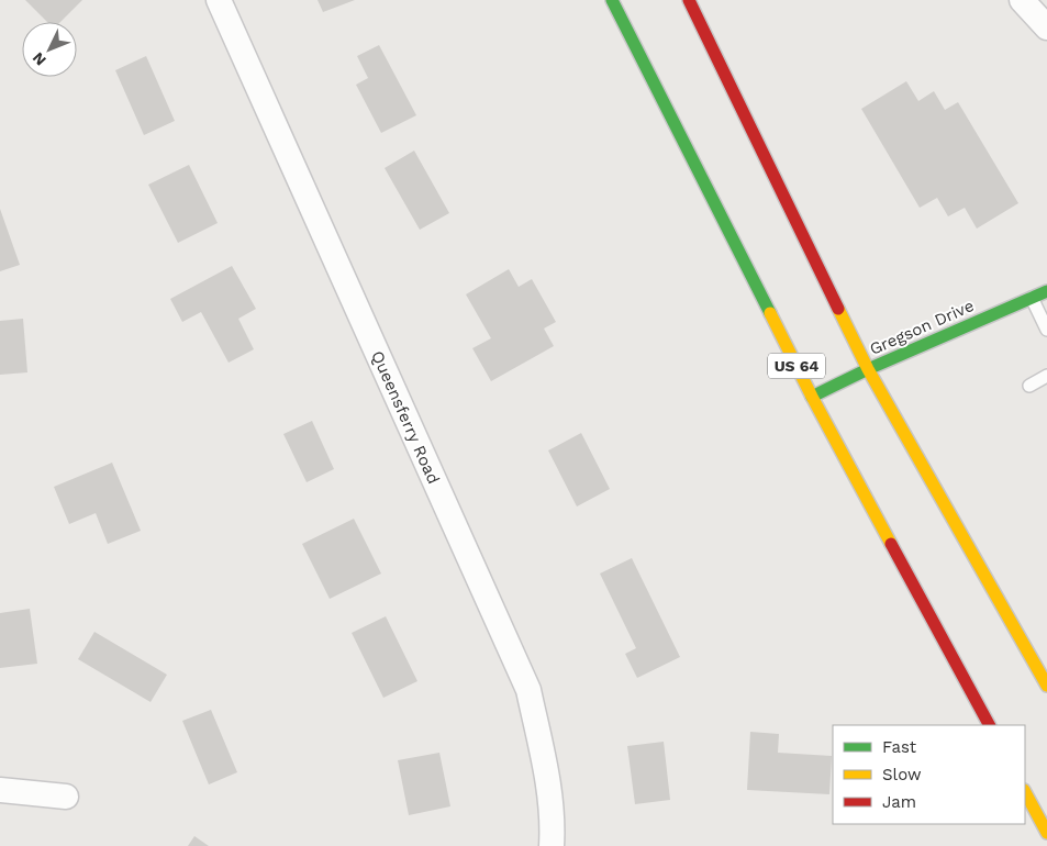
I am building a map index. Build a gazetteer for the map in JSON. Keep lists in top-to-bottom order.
{
  "streets": {
    "main road": ["Gregson Drive", "US 64"],
    "street": ["Queensferry Road"]
  },
  "crossings": [
    ["Gregson Drive", "US 64"]
  ],
  "legend": ["Fast", "Slow", "Jam"],
  "north": "bottom left"
}
